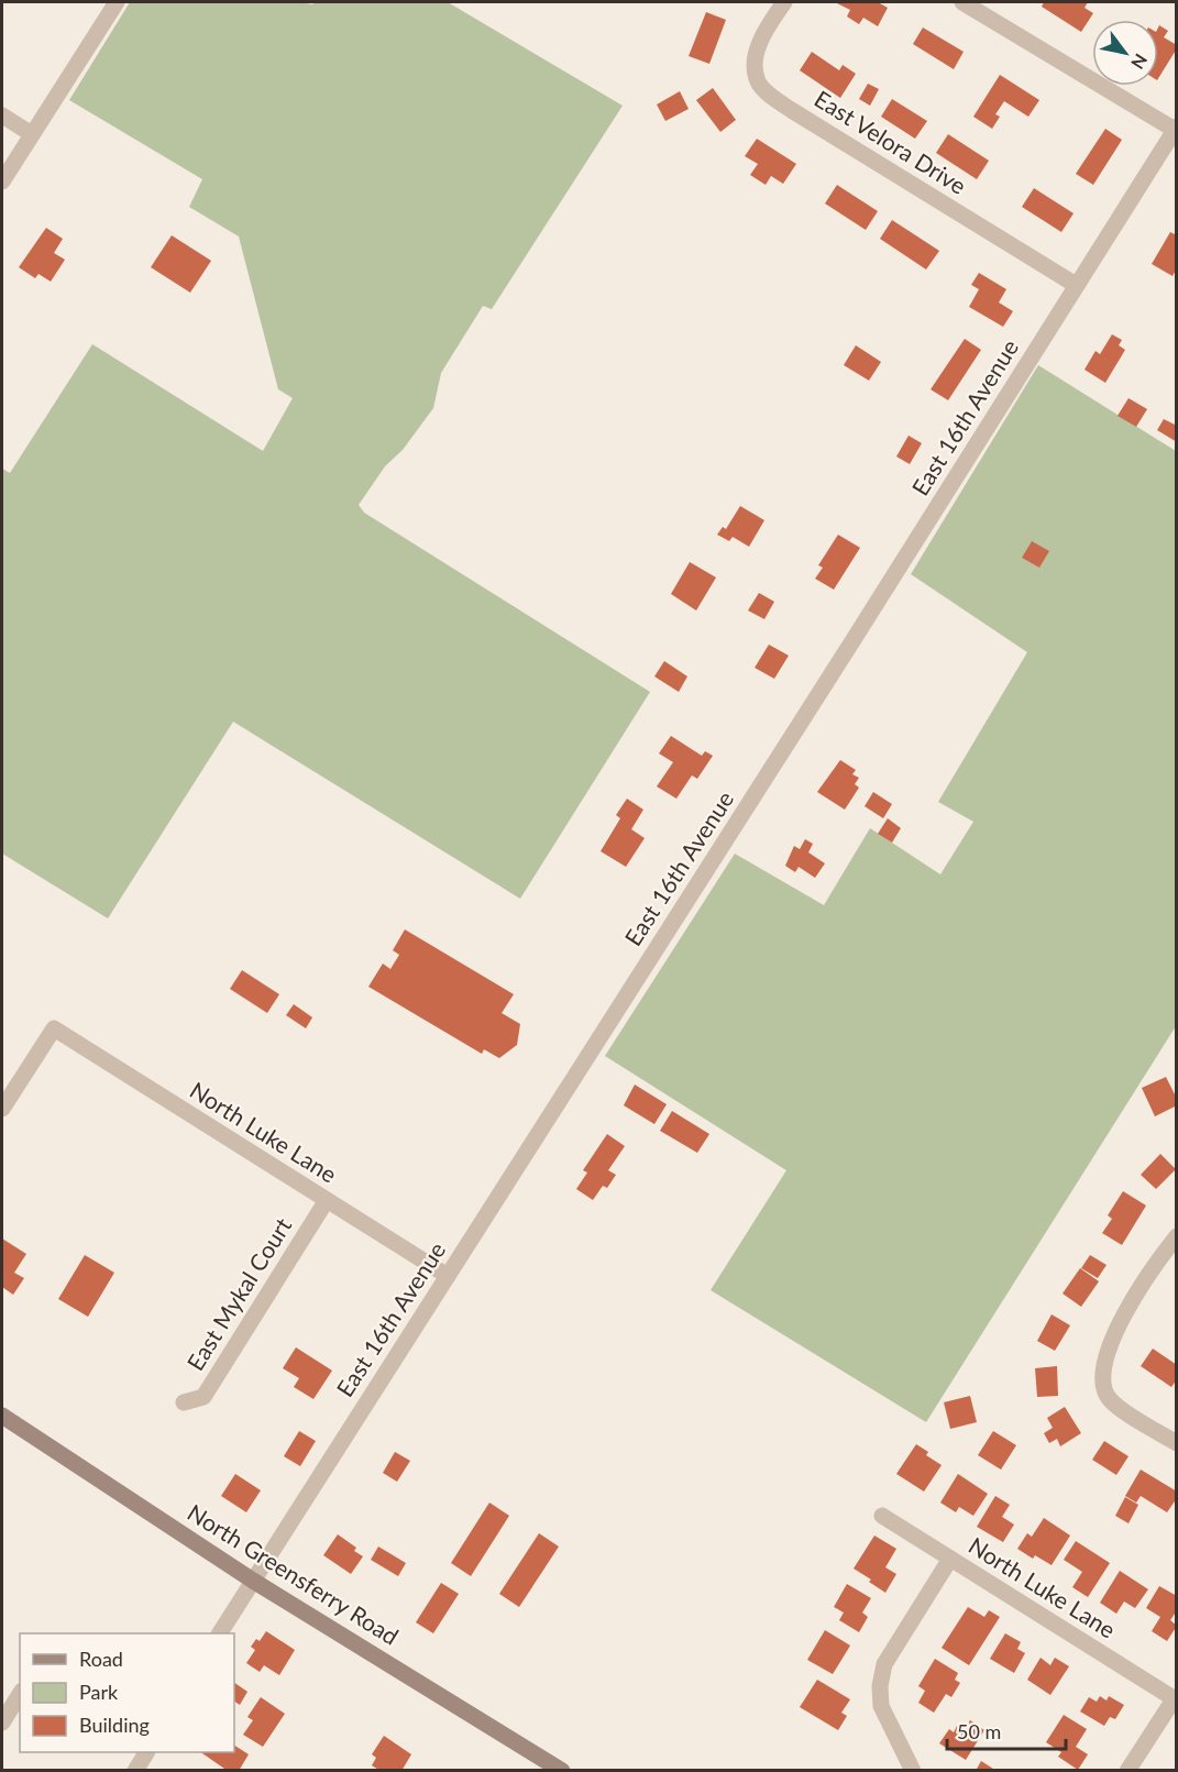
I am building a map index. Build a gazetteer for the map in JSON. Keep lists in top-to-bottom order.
{
  "streets": {
    "main road": ["North Greensferry Road"],
    "street": [
      "East Velora Drive",
      "East 16th Avenue",
      "North Luke Lane",
      "East Mykal Court"
    ]
  },
  "crossings": [
    ["East Velora Drive", "East 16th Avenue"],
    ["East 16th Avenue", "North Luke Lane"],
    ["East 16th Avenue", "North Greensferry Road"],
    ["North Luke Lane", "East Mykal Court"]
  ],
  "legend": ["Road", "Park", "Building"],
  "scale_bar": "50 m",
  "north": "bottom right"
}
